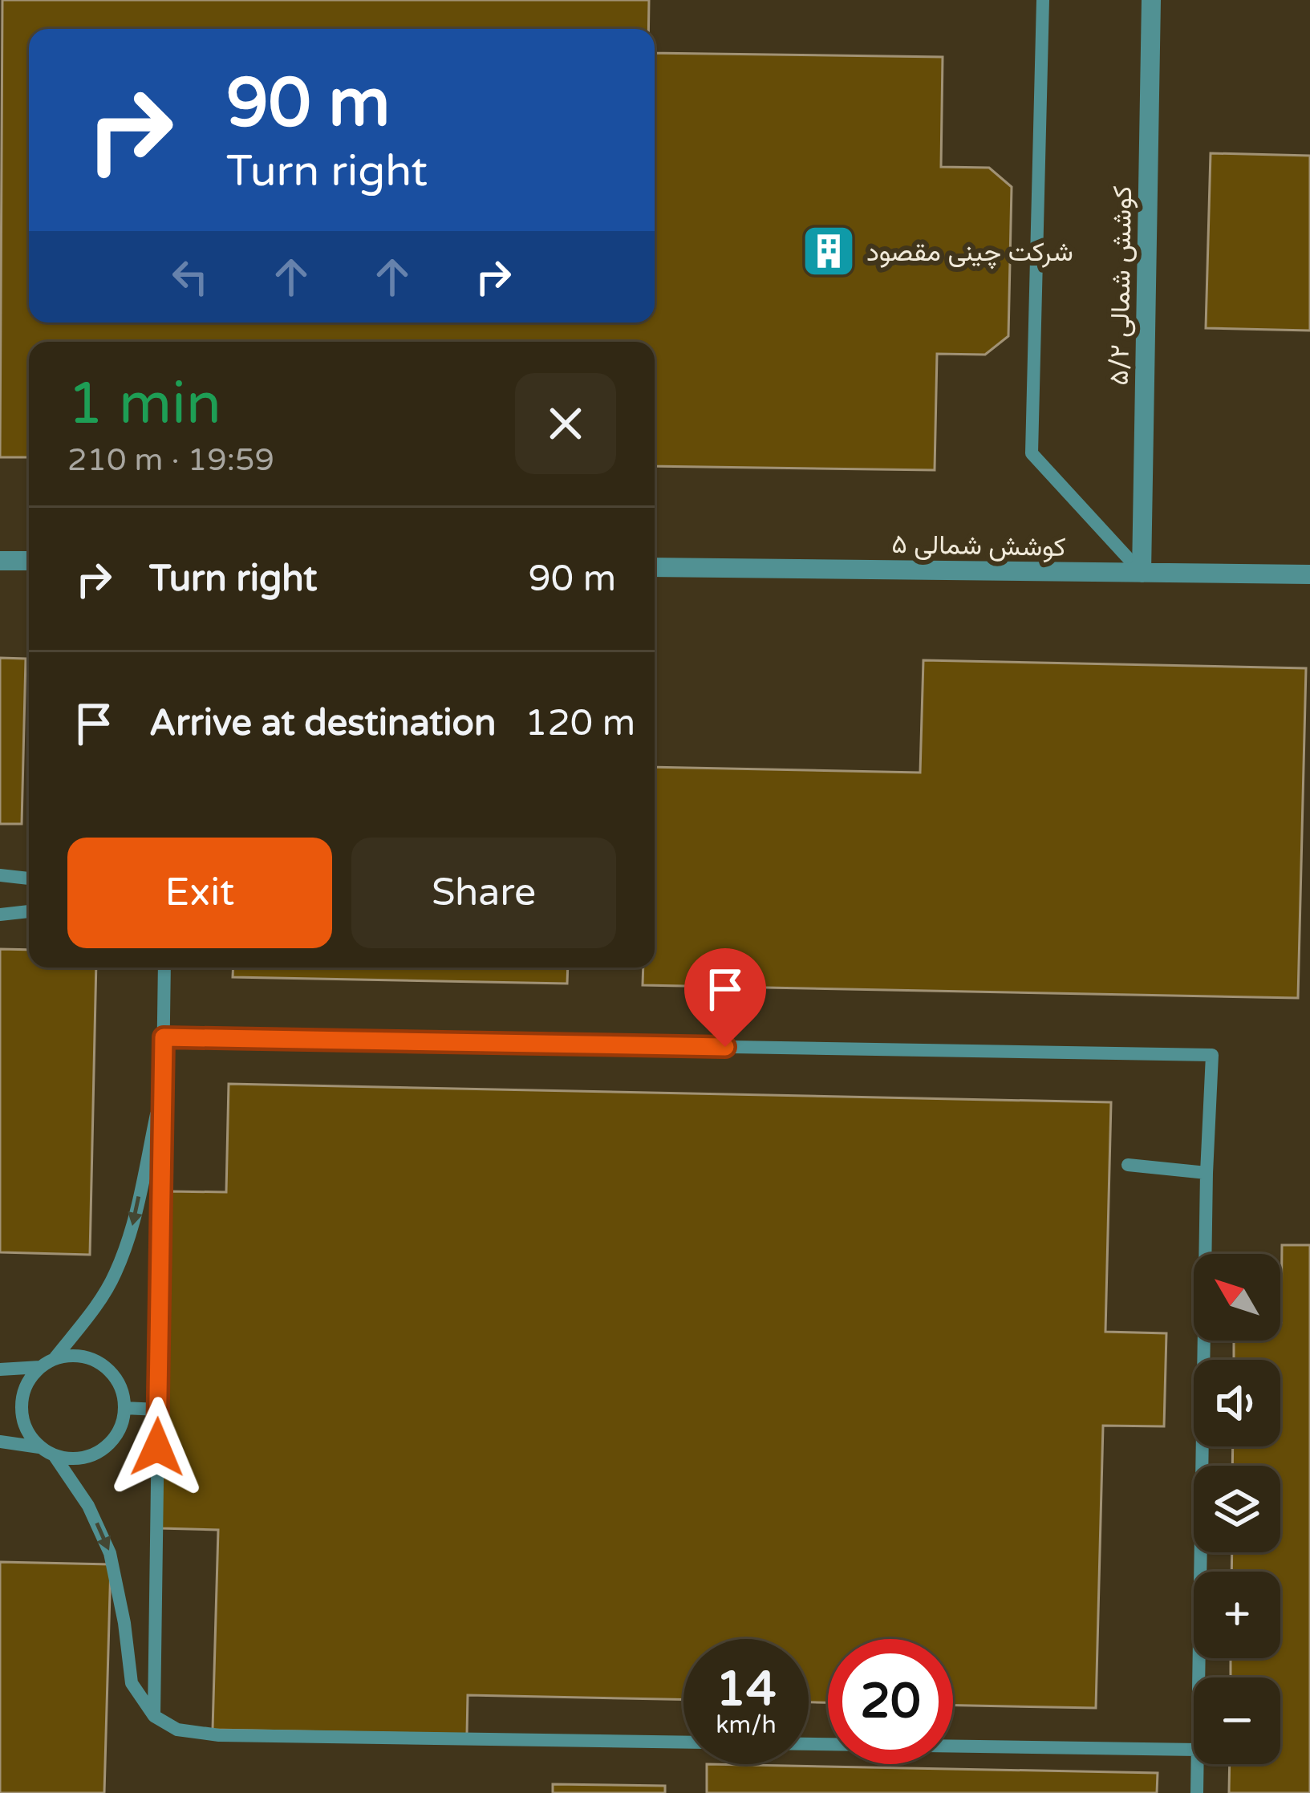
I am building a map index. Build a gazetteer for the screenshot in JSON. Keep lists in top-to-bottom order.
{
  "streets": {
    "street": ["کوشش شمالی ۵/٢", "کوشش شمالی ۵"]
  },
  "crossings": [
    ["کوشش شمالی ۵/٢", "کوشش شمالی ۵"]
  ],
  "places": {
    "building": ["شرکت چینی مقصود"]
  },
  "north": "top left",
  "page": {
    "turn": ["90 m", "Turn right"],
    "heading": ["1 min", "210 m · 19:59"],
    "list": [
      {
        "name": "Turn right",
        "value": "90 m"
      },
      {
        "name": "Arrive at destination",
        "value": "120 m"
      }
    ],
    "buttons": ["Exit", "Share"],
    "map_buttons": ["+", "−"],
    "speed": "14 km/h",
    "limit": "20"
  }
}
